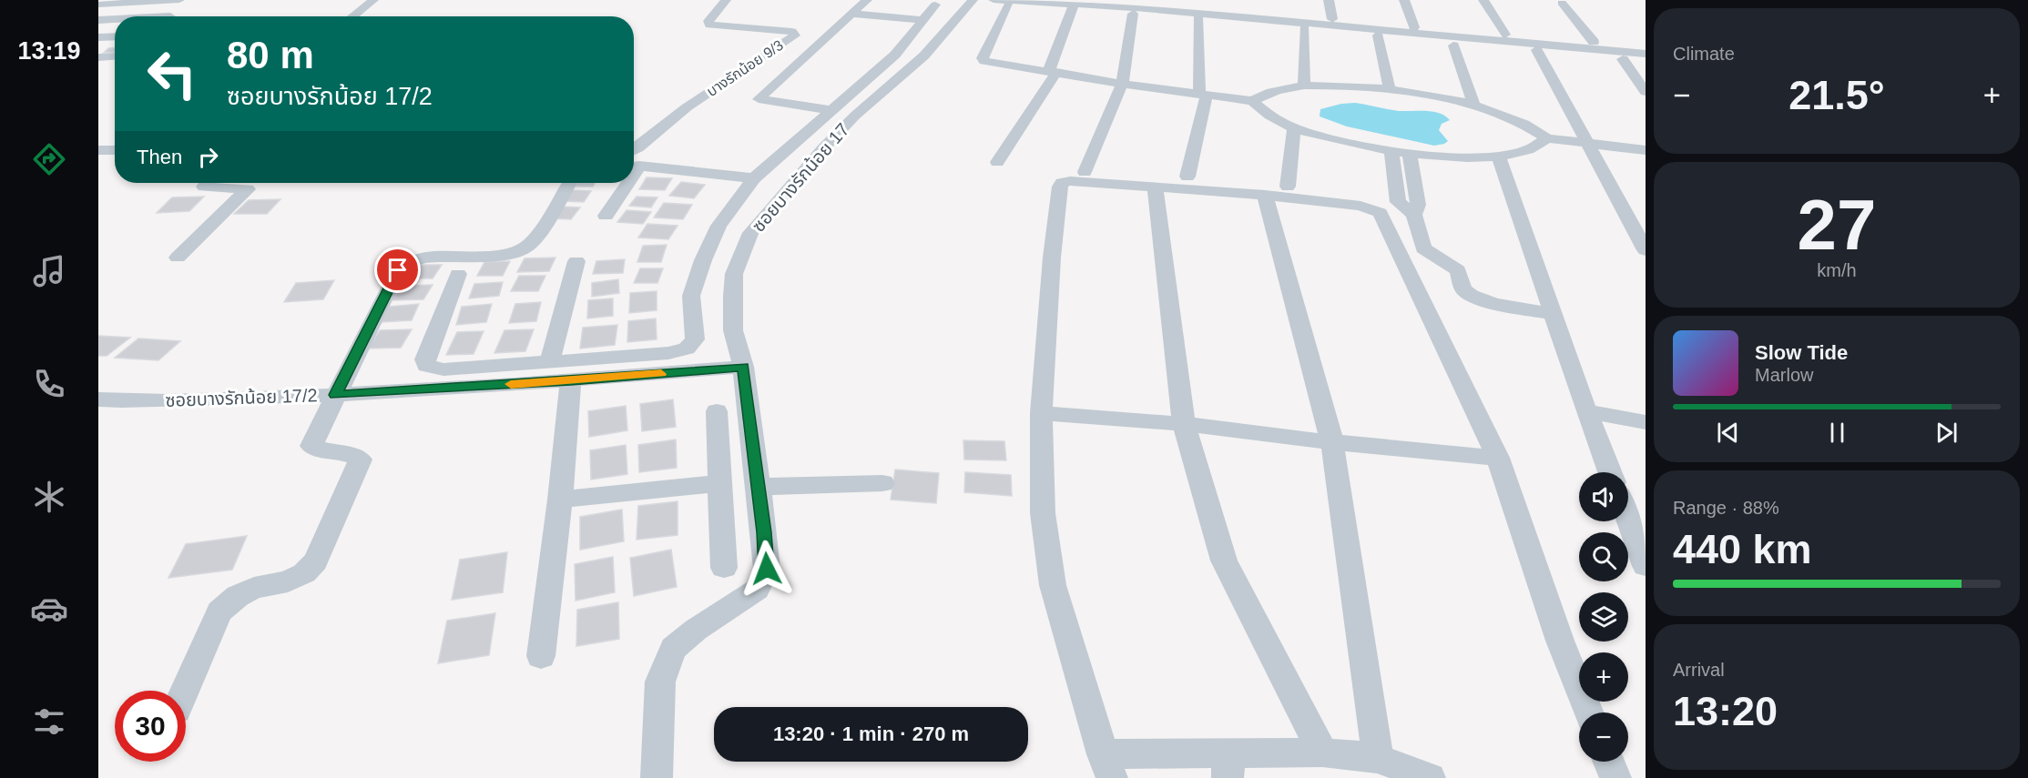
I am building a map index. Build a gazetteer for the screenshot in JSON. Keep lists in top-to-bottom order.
{
  "streets": {
    "street": ["บางรักน้อย 9/3", "ซอยบางรักน้อย 17", "ซอยบางรักน้อย 17/2"]
  },
  "crossings": [
    ["ซอยบางรักน้อย 17", "ซอยบางรักน้อย 17/2"]
  ],
  "page": {
    "tabs": "13:19",
    "tile": [
      "Climate",
      ["27", "km/h"],
      ["Range · 88%", "440 km"],
      ["Arrival", "13:20"]
    ],
    "turn": ["80 m", "ซอยบางรักน้อย 17/2"],
    "heat": ["−", "21.5°", "+"],
    "then": "Then",
    "song": ["Slow Tide", "Marlow"],
    "map_buttons": ["+", "−"],
    "limit": "30",
    "trip": "13:20 · 1 min · 270 m"
  }
}
